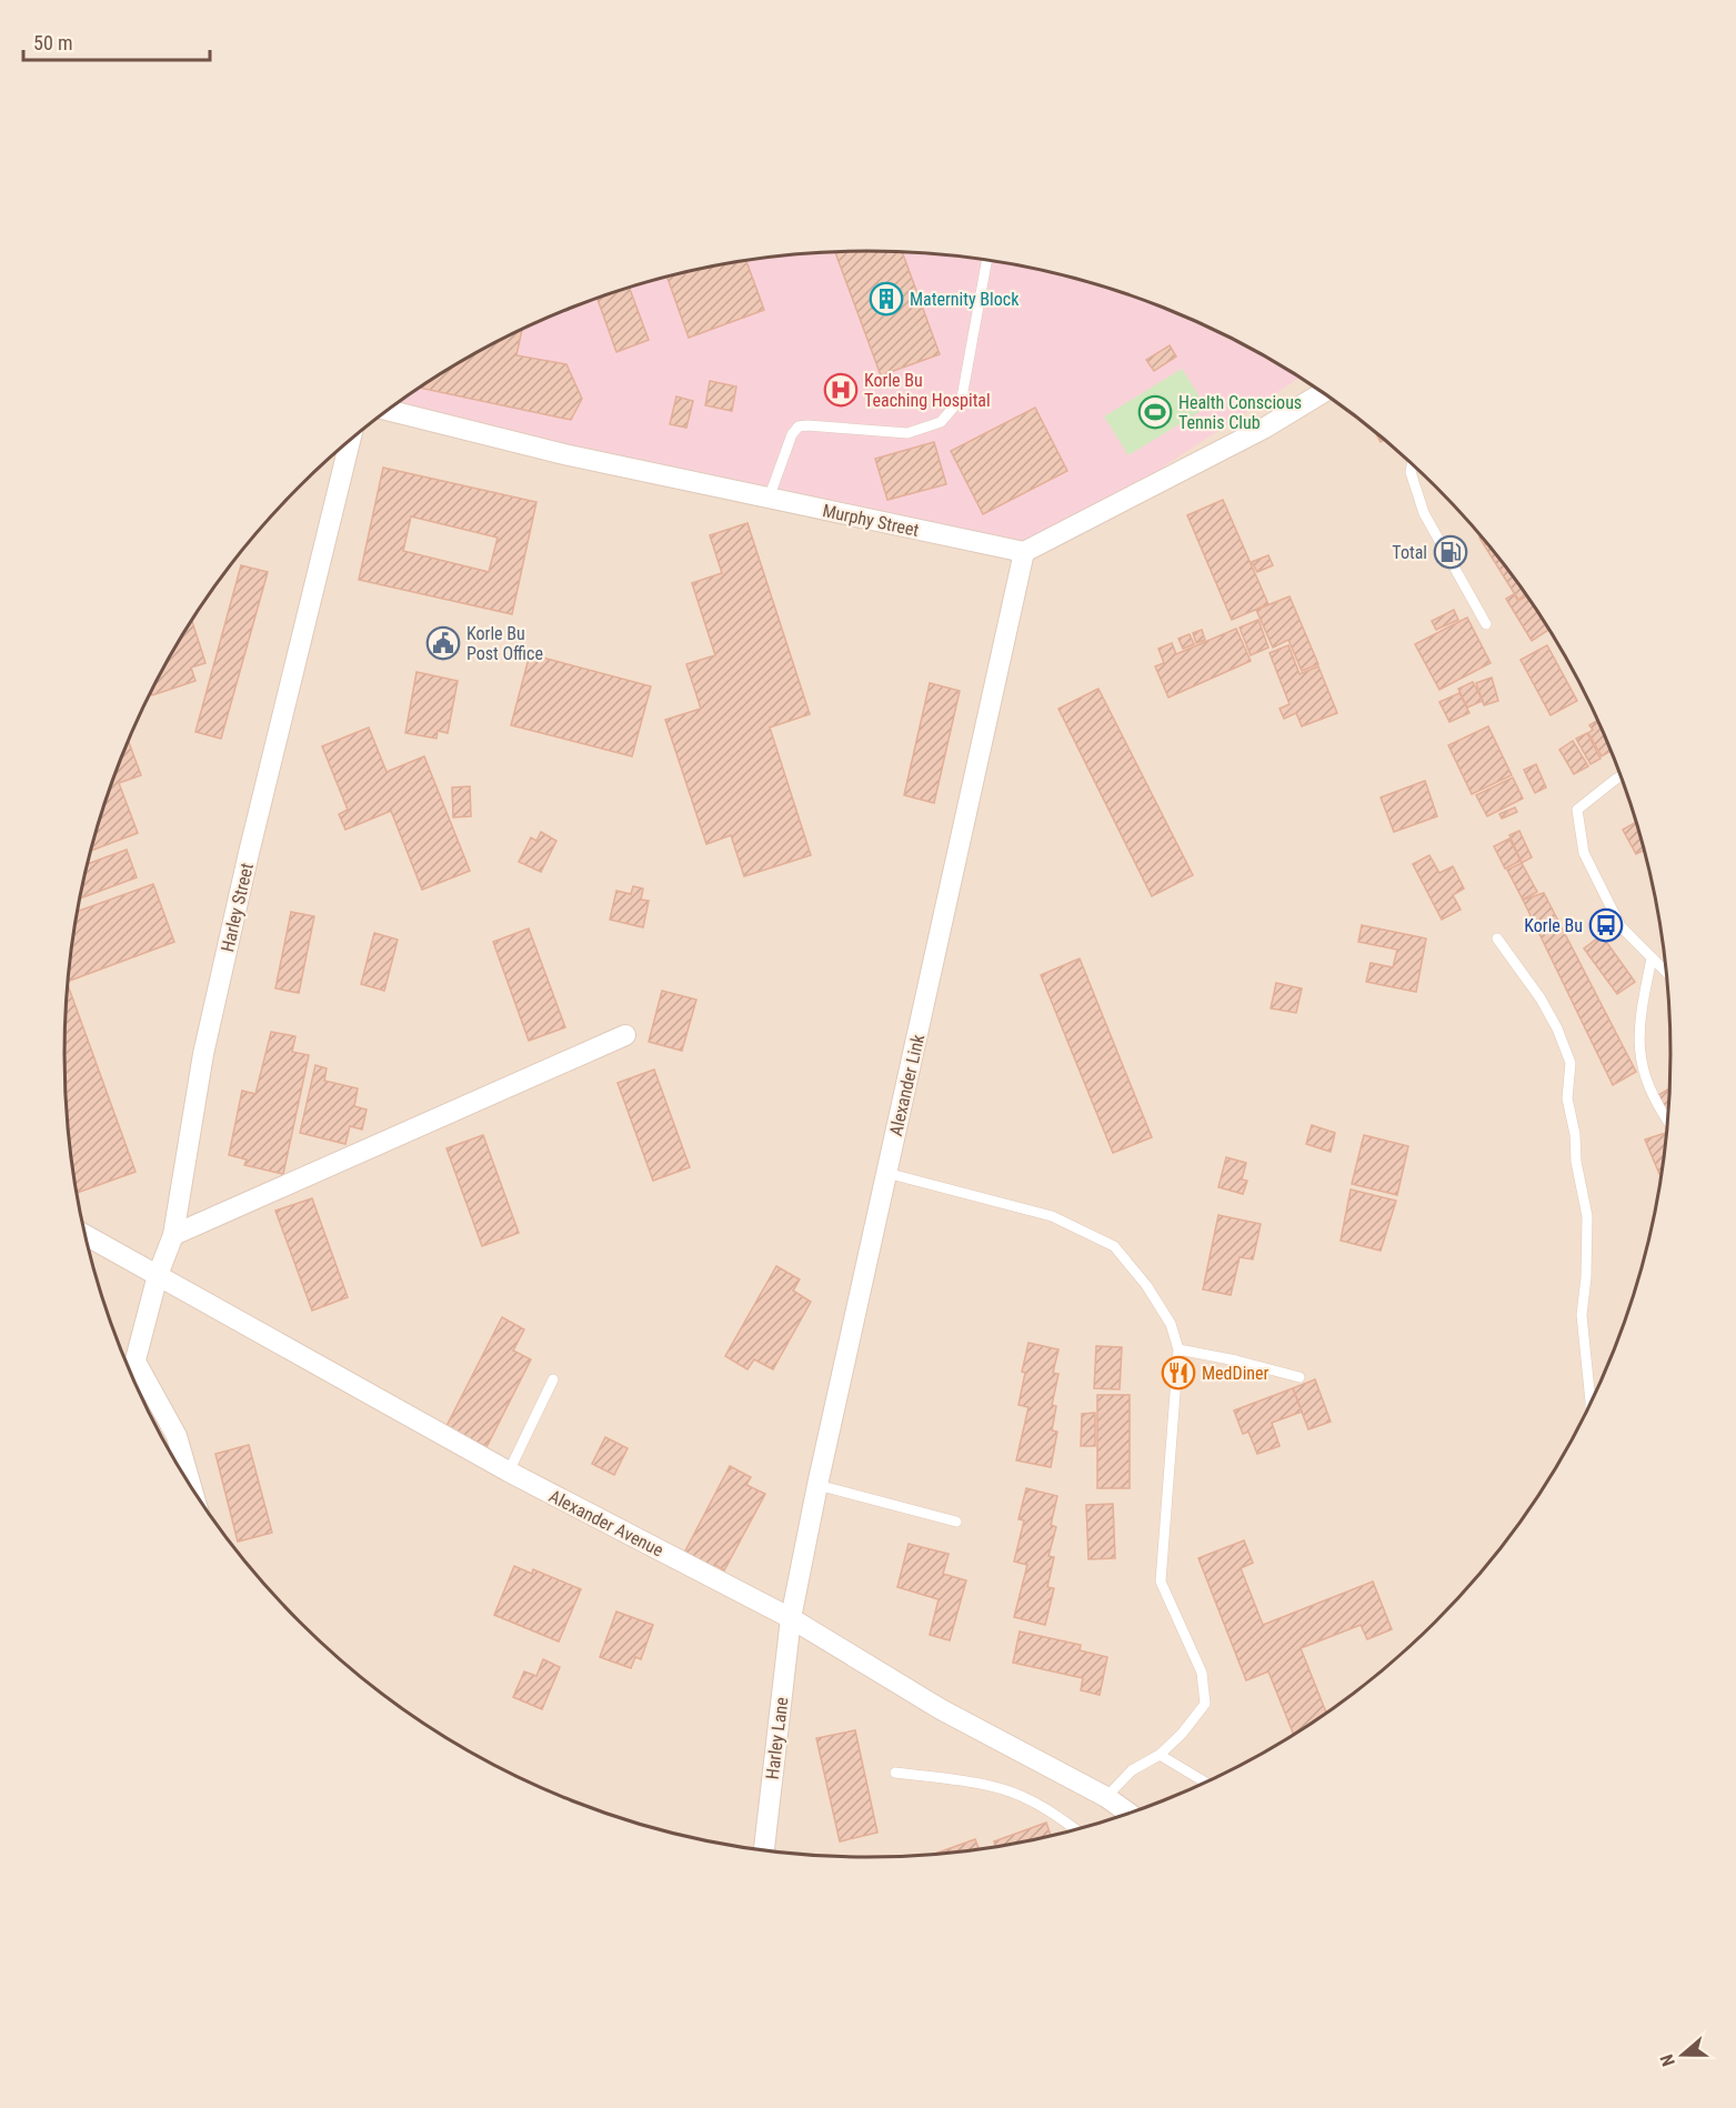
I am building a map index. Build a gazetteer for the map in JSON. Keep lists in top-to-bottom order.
{
  "streets": {
    "street": [
      "Murphy Street",
      "Harley Street",
      "Alexander Link",
      "Alexander Avenue",
      "Harley Lane"
    ]
  },
  "crossings": [
    ["Murphy Street", "Alexander Link"],
    ["Harley Street", "Alexander Avenue"],
    ["Alexander Link", "Alexander Avenue"],
    ["Alexander Link", "Harley Lane"],
    ["Alexander Avenue", "Harley Lane"]
  ],
  "places": {
    "building": ["Maternity Block"],
    "hospital": ["Korle Bu Teaching Hospital"],
    "sports": ["Health Conscious Tennis Club"],
    "fuel station": ["Total"],
    "public building": ["Korle Bu Post Office"],
    "bus stop": ["Korle Bu"],
    "restaurant": ["MedDiner"]
  },
  "scale_bar": "50 m",
  "north": "left"
}
